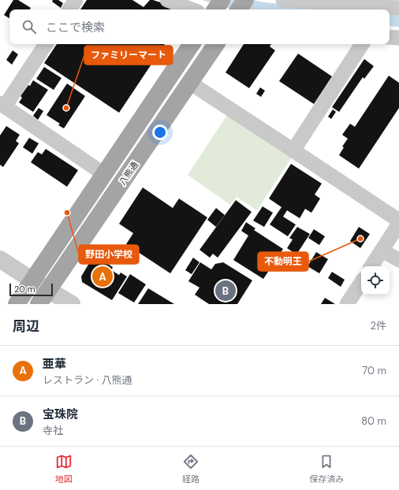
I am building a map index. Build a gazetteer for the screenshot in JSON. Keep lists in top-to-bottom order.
{
  "streets": {
    "main road": ["八熊通"]
  },
  "places": ["ファミリーマート", "野田小学校", "不動明王"],
  "scale_bar": "20 m",
  "page": {
    "search": "ここで検索",
    "pins": ["A", "B"],
    "scale": "20 m",
    "heading": ["周辺", "2件"],
    "list": [
      {
        "mark": "A",
        "name": "亜華",
        "note": "レストラン · 八熊通",
        "value": "70 m"
      },
      {
        "mark": "B",
        "name": "宝珠院",
        "note": "寺社",
        "value": "80 m"
      }
    ],
    "nav": ["地図", "経路", "保存済み"]
  }
}
